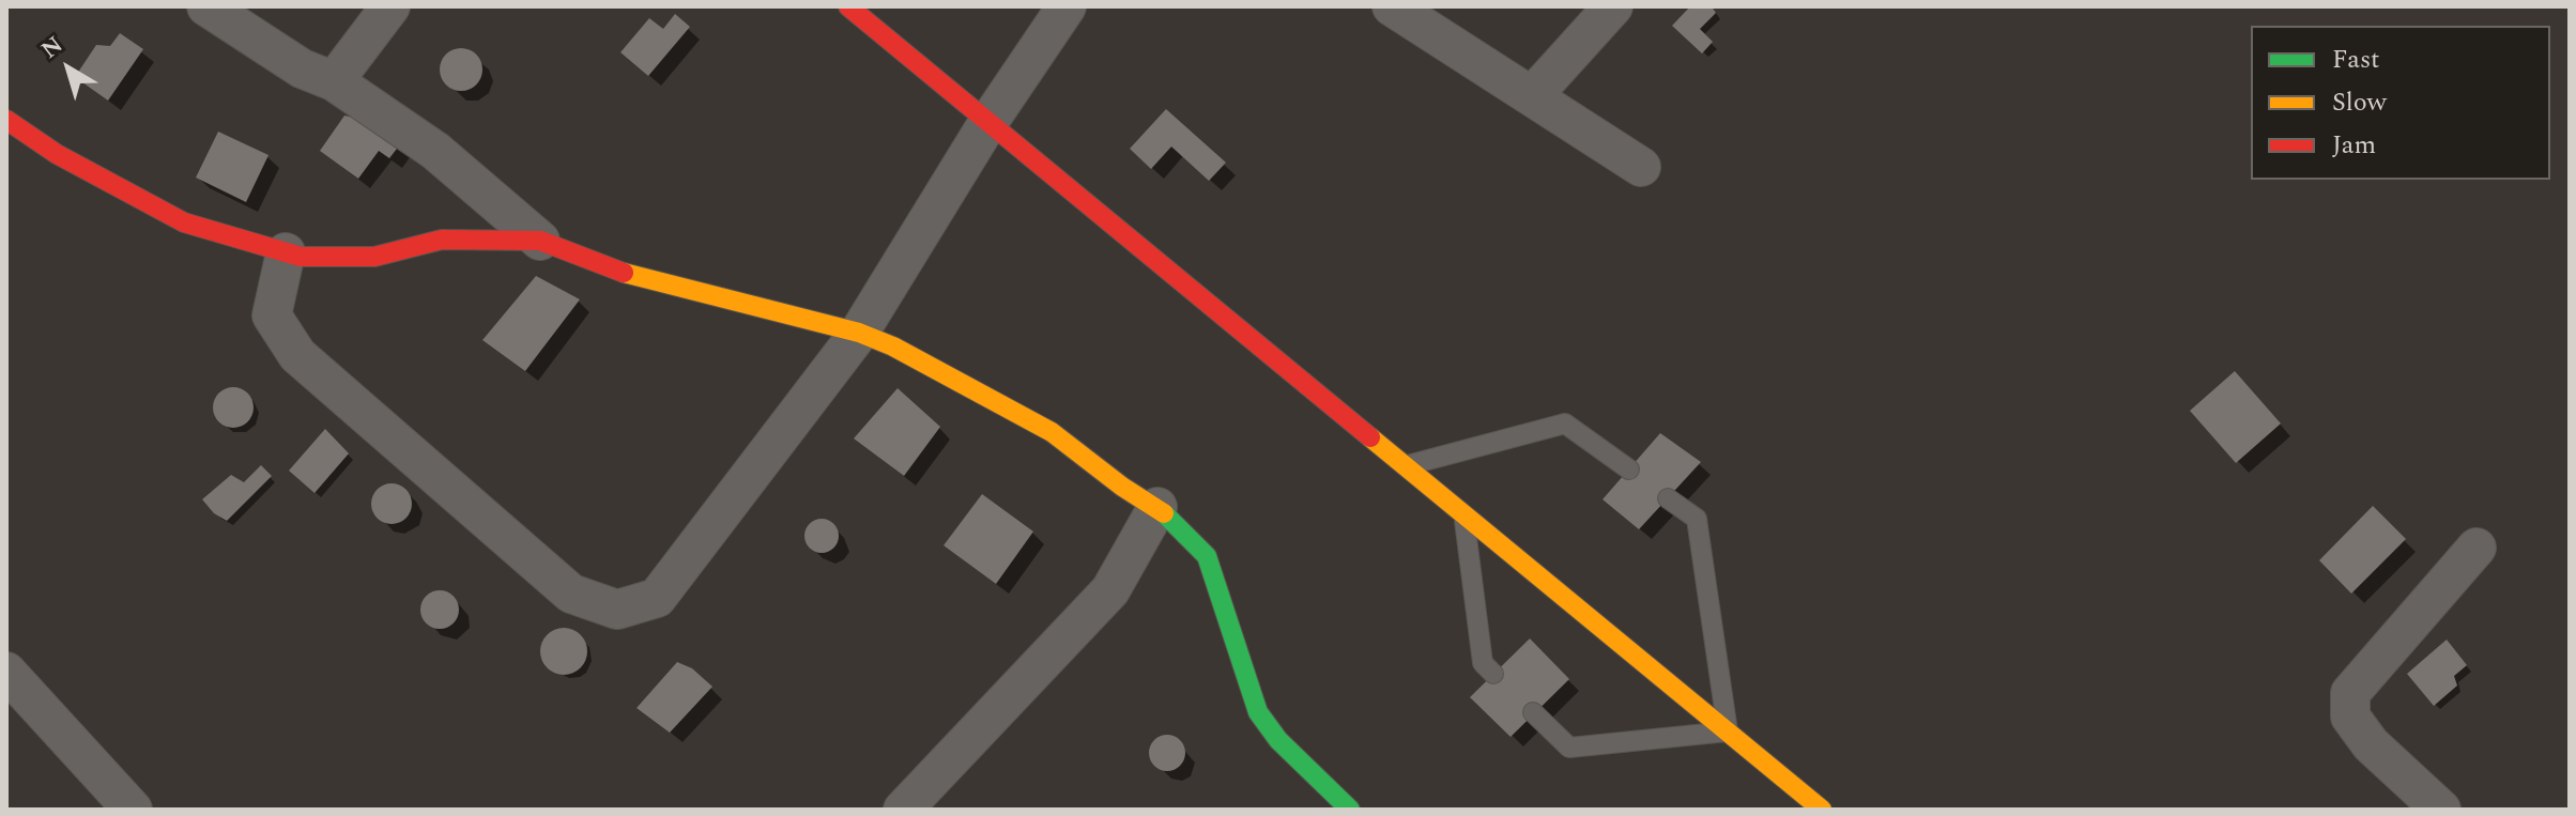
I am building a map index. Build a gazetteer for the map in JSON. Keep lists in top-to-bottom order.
{
  "legend": ["Fast", "Slow", "Jam"],
  "north": "top left"
}
